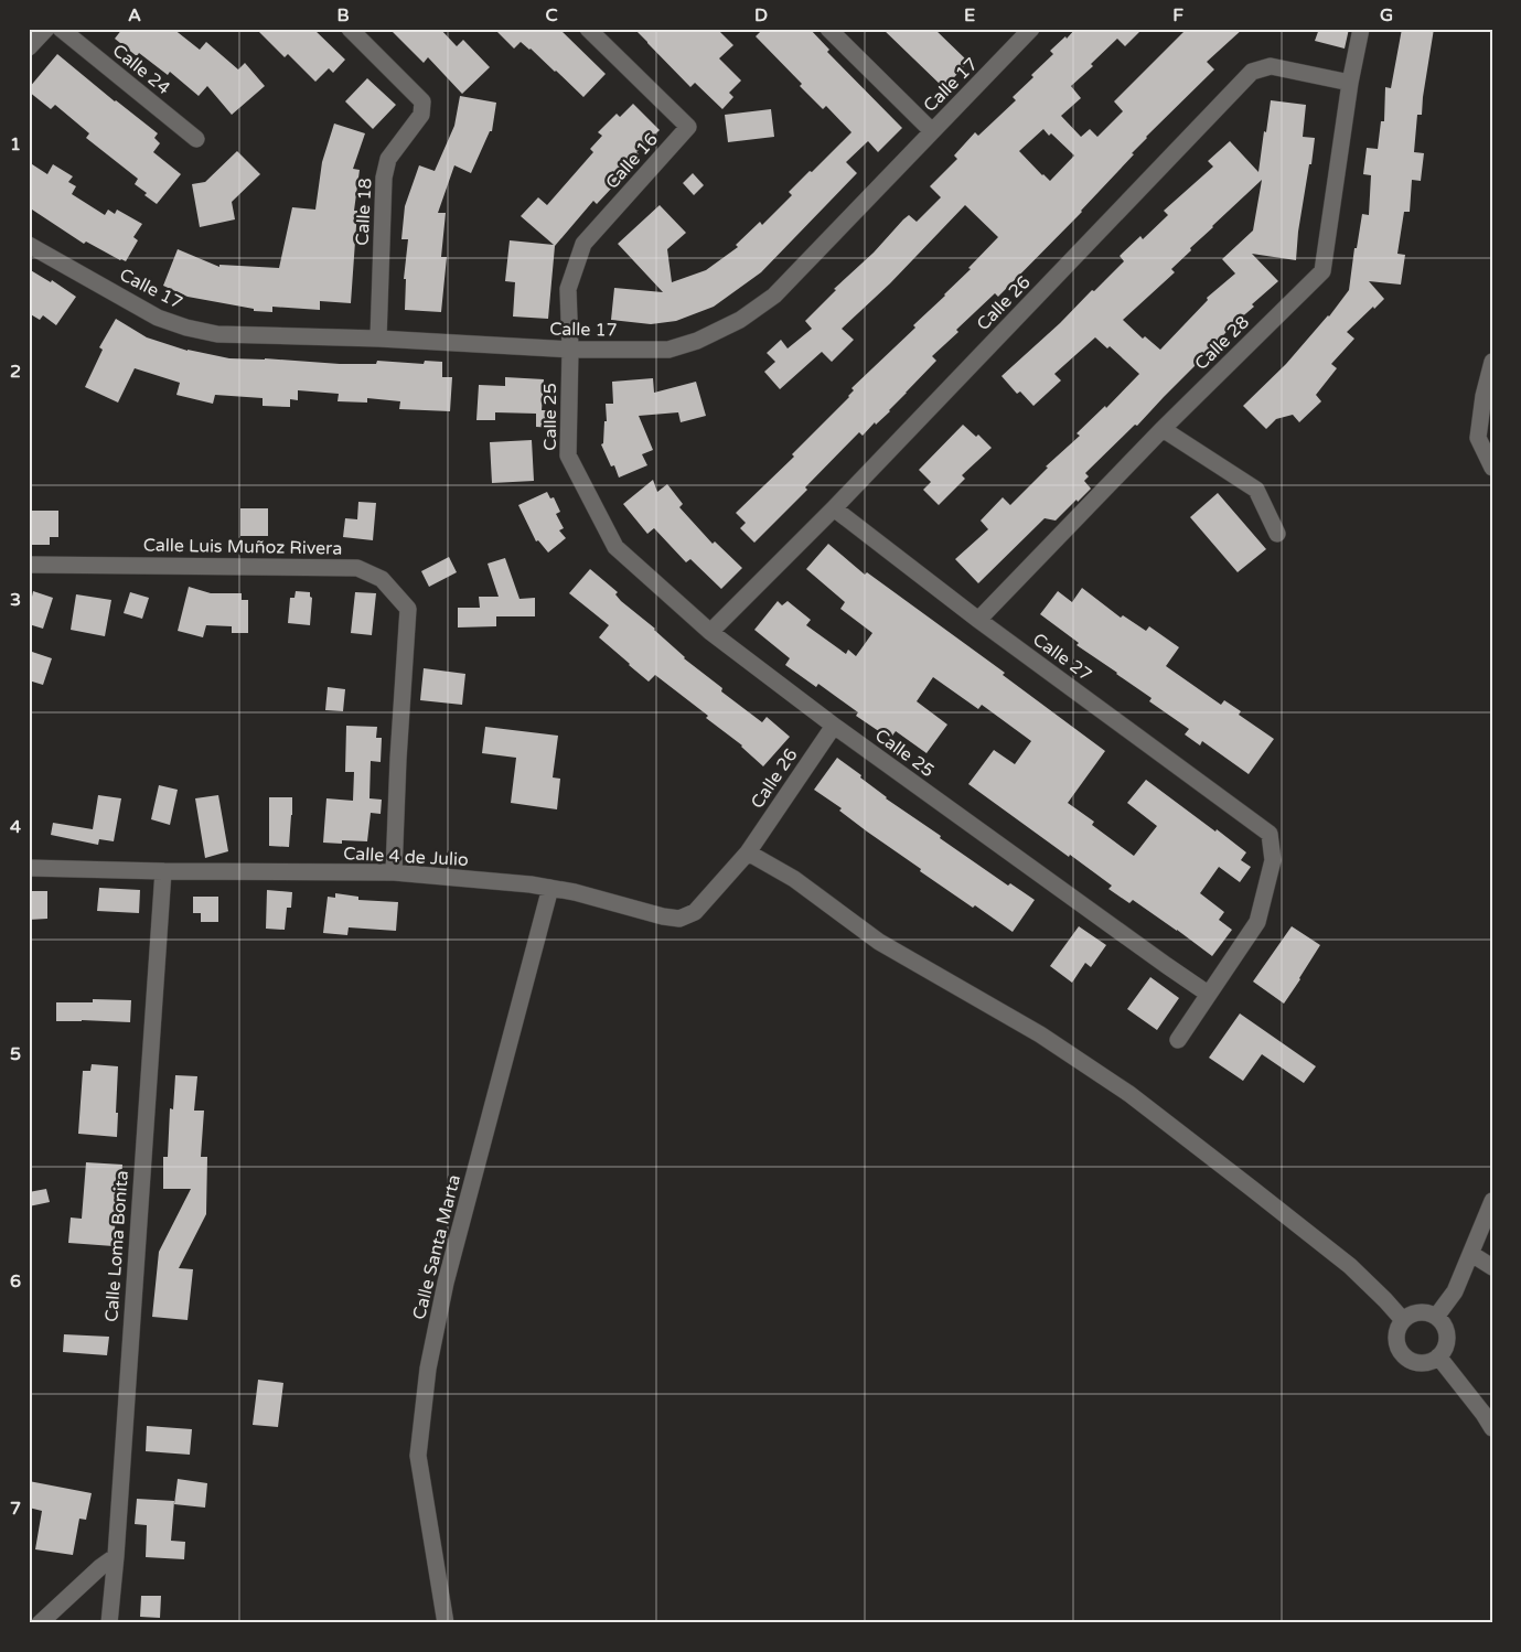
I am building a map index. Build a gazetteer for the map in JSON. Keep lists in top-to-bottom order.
{
  "streets": {
    "street": [
      "Calle 24",
      "Calle 17",
      "Calle 16",
      "Calle 18",
      "Calle 26",
      "Calle 28",
      "Calle 25",
      "Calle Luis Muñoz Rivera",
      "Calle 27",
      "Calle 4 de Julio",
      "Calle Loma Bonita",
      "Calle Santa Marta"
    ]
  },
  "crossings": [
    ["Calle 17", "Calle 16"],
    ["Calle 17", "Calle 18"],
    ["Calle 17", "Calle 25"],
    ["Calle 16", "Calle 25"],
    ["Calle 26", "Calle 28"],
    ["Calle 26", "Calle 25"],
    ["Calle 26", "Calle 27"],
    ["Calle 26", "Calle 4 de Julio"],
    ["Calle 28", "Calle 27"],
    ["Calle 25", "Calle 27"],
    ["Calle Luis Muñoz Rivera", "Calle 4 de Julio"],
    ["Calle 4 de Julio", "Calle Loma Bonita"],
    ["Calle 4 de Julio", "Calle Santa Marta"]
  ],
  "grid": {
    "columns": [
      "A",
      "B",
      "C",
      "D",
      "E",
      "F",
      "G"
    ],
    "rows": [
      "1",
      "2",
      "3",
      "4",
      "5",
      "6",
      "7"
    ]
  }
}
